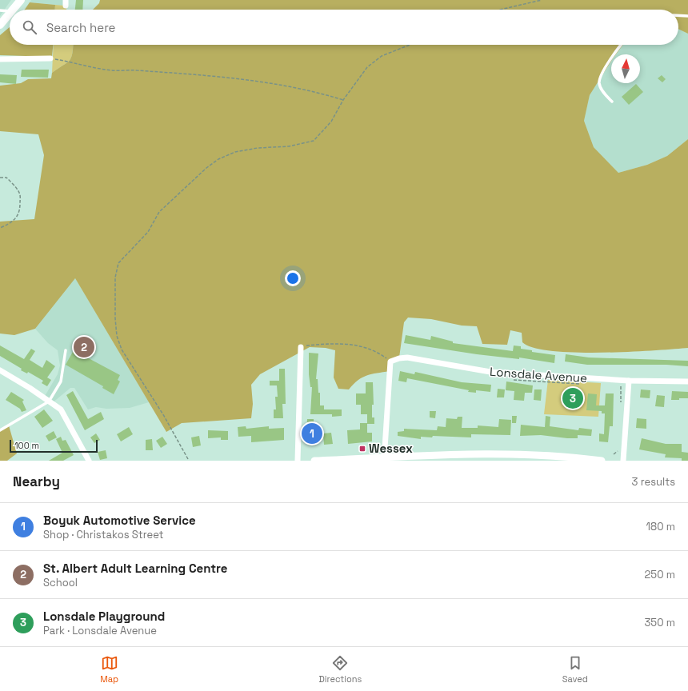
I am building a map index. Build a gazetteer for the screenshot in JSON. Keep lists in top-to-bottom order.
{
  "streets": {
    "street": ["Lonsdale Avenue"]
  },
  "places": {
    "transit": ["Wessex"]
  },
  "scale_bar": "100 m",
  "north": "top",
  "page": {
    "search": "Search here",
    "pins": ["2", "3", "1"],
    "scale": "100 m",
    "heading": ["Nearby", "3 results"],
    "list": [
      {
        "mark": "1",
        "name": "Boyuk Automotive Service",
        "note": "Shop · Christakos Street",
        "value": "180 m"
      },
      {
        "mark": "2",
        "name": "St. Albert Adult Learning Centre",
        "note": "School",
        "value": "250 m"
      },
      {
        "mark": "3",
        "name": "Lonsdale Playground",
        "note": "Park · Lonsdale Avenue",
        "value": "350 m"
      }
    ],
    "nav": ["Map", "Directions", "Saved"]
  }
}
